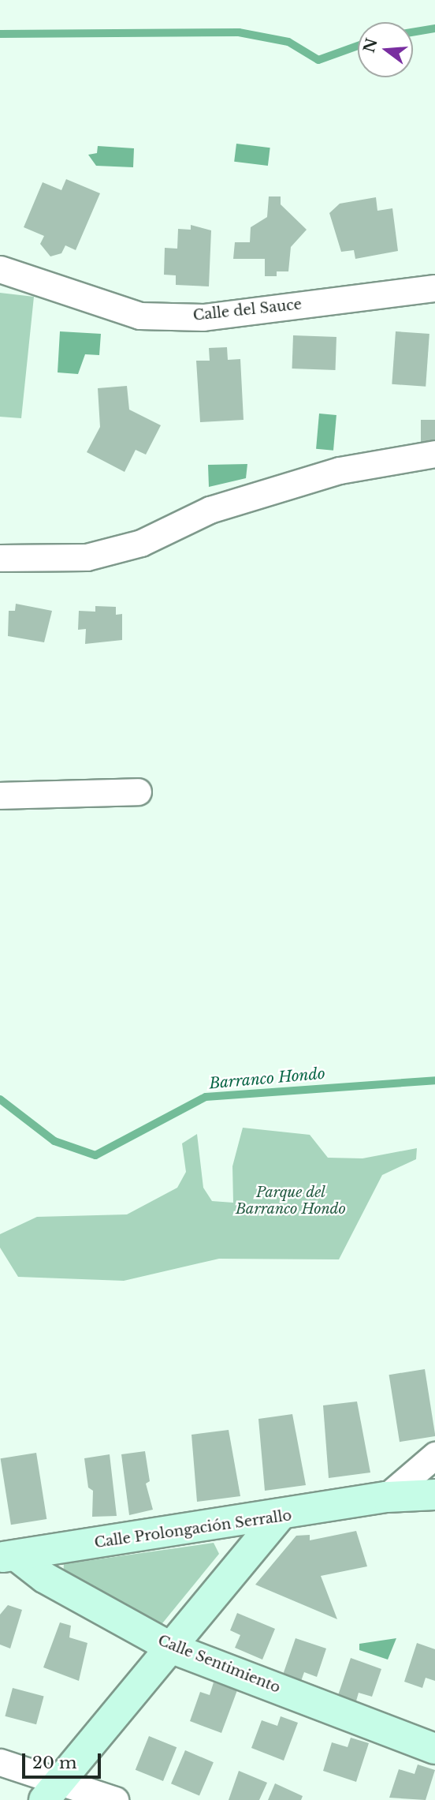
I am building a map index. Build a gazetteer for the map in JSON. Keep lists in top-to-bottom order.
{
  "streets": {
    "street": ["Calle del Sauce", "Calle Prolongación Serrallo", "Calle Sentimiento"]
  },
  "crossings": [
    ["Calle Prolongación Serrallo", "Calle Sentimiento"]
  ],
  "water": ["Barranco Hondo"],
  "parks": ["Parque del Barranco Hondo"],
  "scale_bar": "20 m",
  "north": "left"
}
